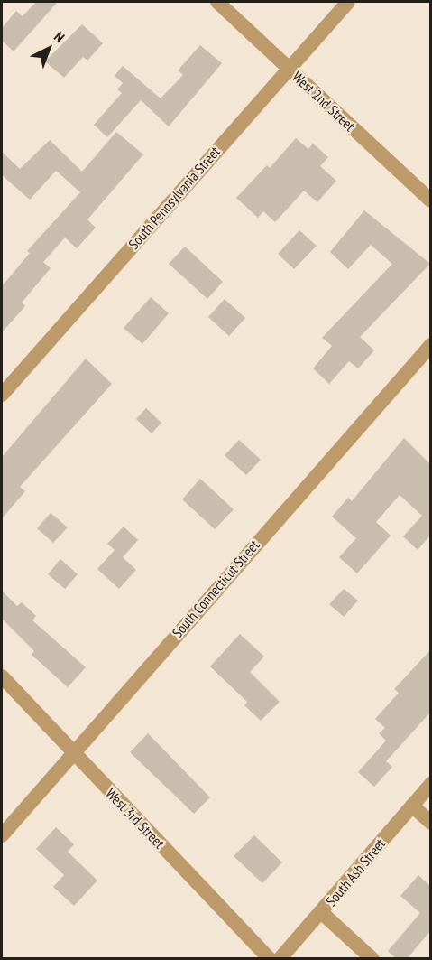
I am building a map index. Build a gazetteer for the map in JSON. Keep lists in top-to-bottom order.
{
  "streets": {
    "street": [
      "West 2nd Street",
      "South Pennsylvania Street",
      "South Connecticut Street",
      "West 3rd Street",
      "South Ash Street"
    ]
  },
  "crossings": [
    ["West 2nd Street", "South Pennsylvania Street"],
    ["South Connecticut Street", "West 3rd Street"]
  ],
  "north": "top right"
}
